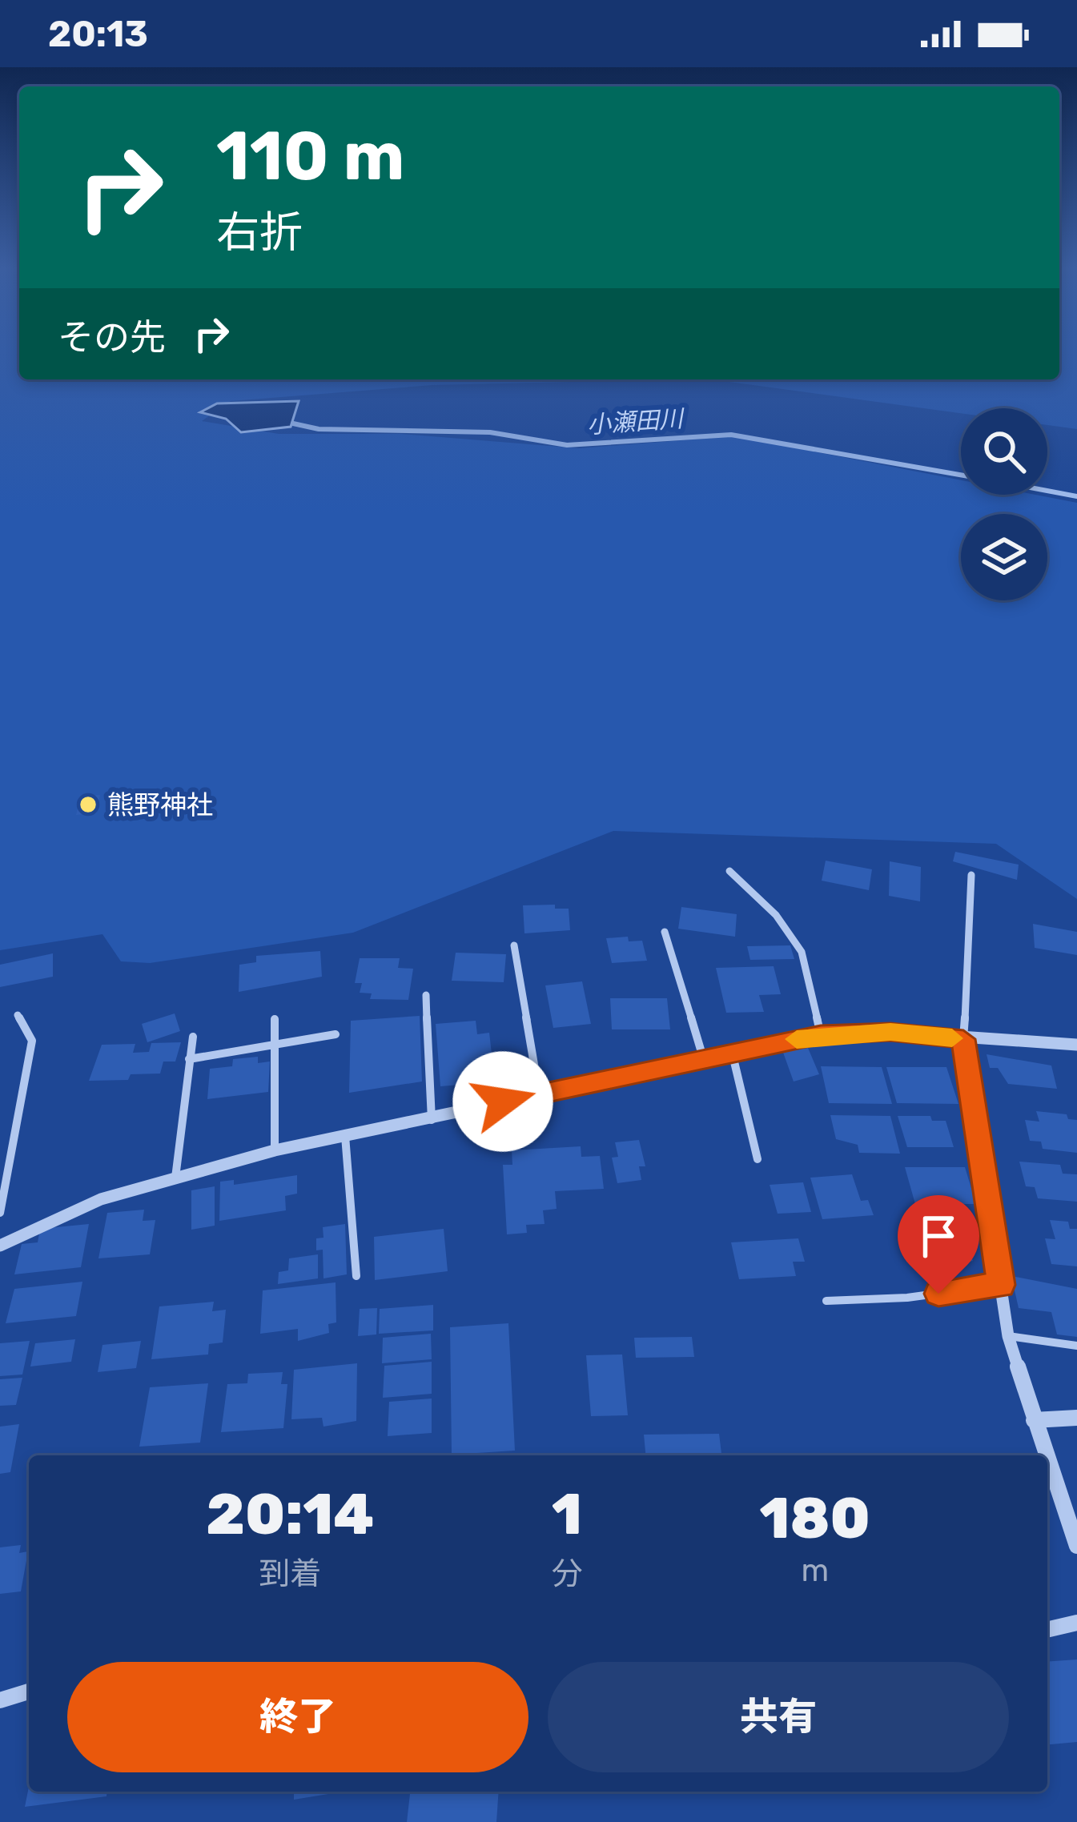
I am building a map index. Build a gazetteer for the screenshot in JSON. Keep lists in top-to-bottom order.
{
  "water": ["小瀬田川"],
  "places": ["熊野神社"],
  "page": {
    "status": "20:13",
    "turn": ["110 m", "右折"],
    "then": "その先",
    "eta": [
      "20:14",
      "到着",
      "1",
      "分",
      "180",
      "m"
    ],
    "buttons": ["終了", "共有"]
  }
}
